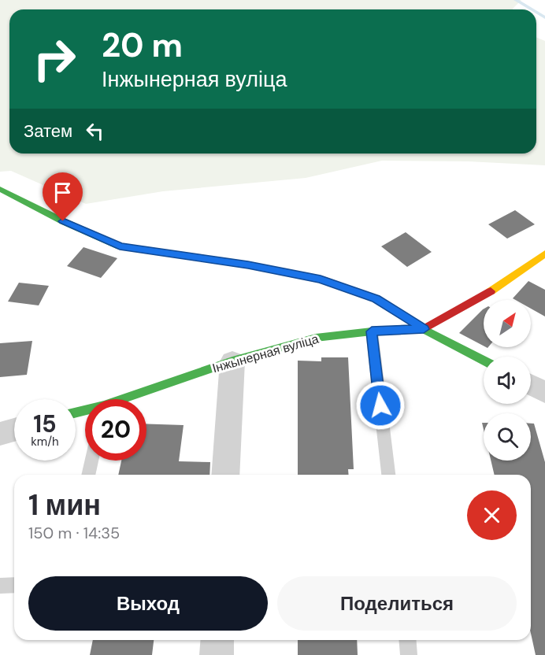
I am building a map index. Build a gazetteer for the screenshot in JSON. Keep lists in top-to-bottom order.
{
  "streets": {
    "street": ["Інжынерная вуліца"]
  },
  "north": "top right",
  "page": {
    "turn": ["20 m", "Інжынерная вуліца"],
    "then": "Затем",
    "speed": "15 km/h",
    "limit": "20",
    "heading": ["1 мин", "150 m · 14:35"],
    "buttons": ["Выход", "Поделиться"]
  }
}
